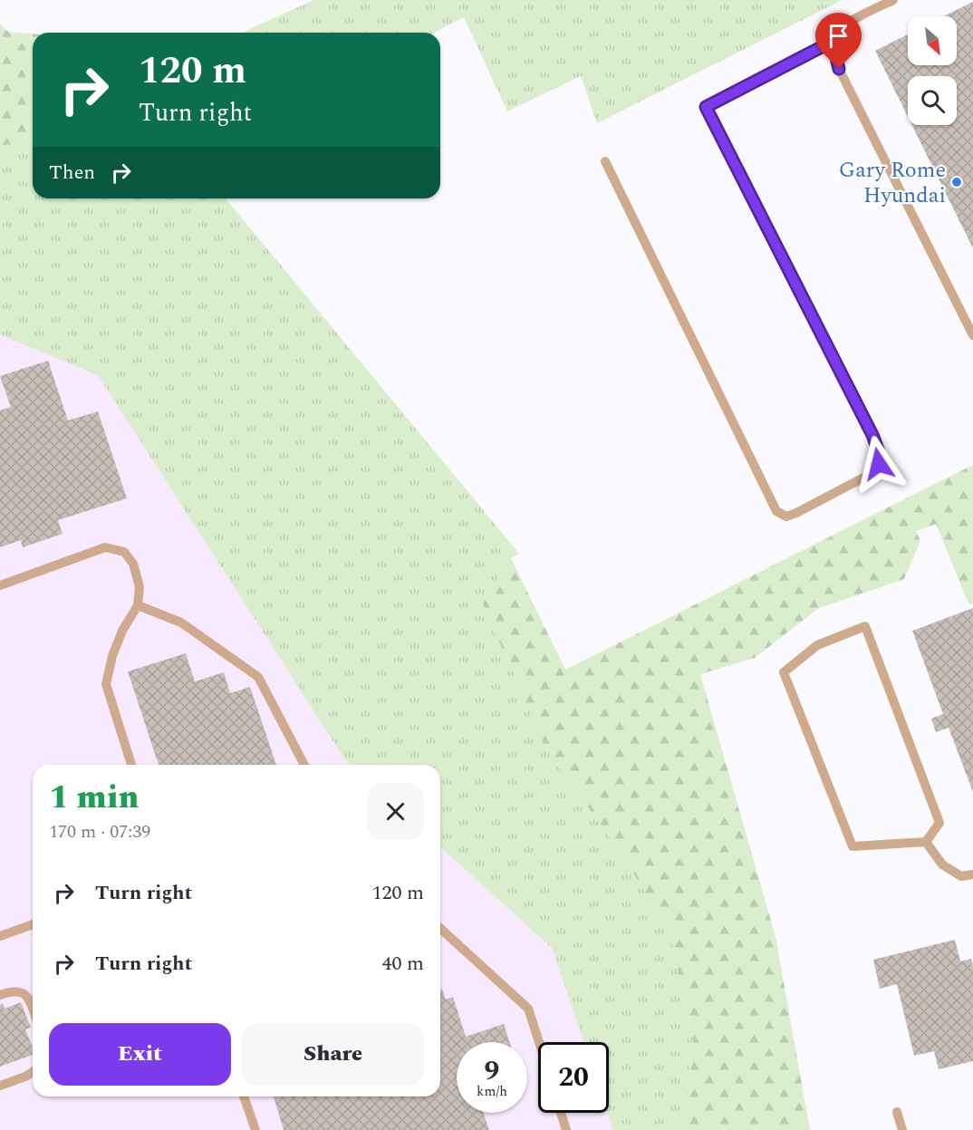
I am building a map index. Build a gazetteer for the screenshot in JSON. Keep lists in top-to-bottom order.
{
  "places": ["Gary Rome Hyundai"],
  "north": "bottom right",
  "page": {
    "turn": ["120 m", "Turn right"],
    "then": "Then",
    "heading": ["1 min", "170 m · 07:39"],
    "list": [
      {
        "name": "Turn right",
        "value": "120 m"
      },
      {
        "name": "Turn right",
        "value": "40 m"
      }
    ],
    "buttons": ["Exit", "Share"],
    "speed": "9 km/h",
    "limit": "20"
  }
}
